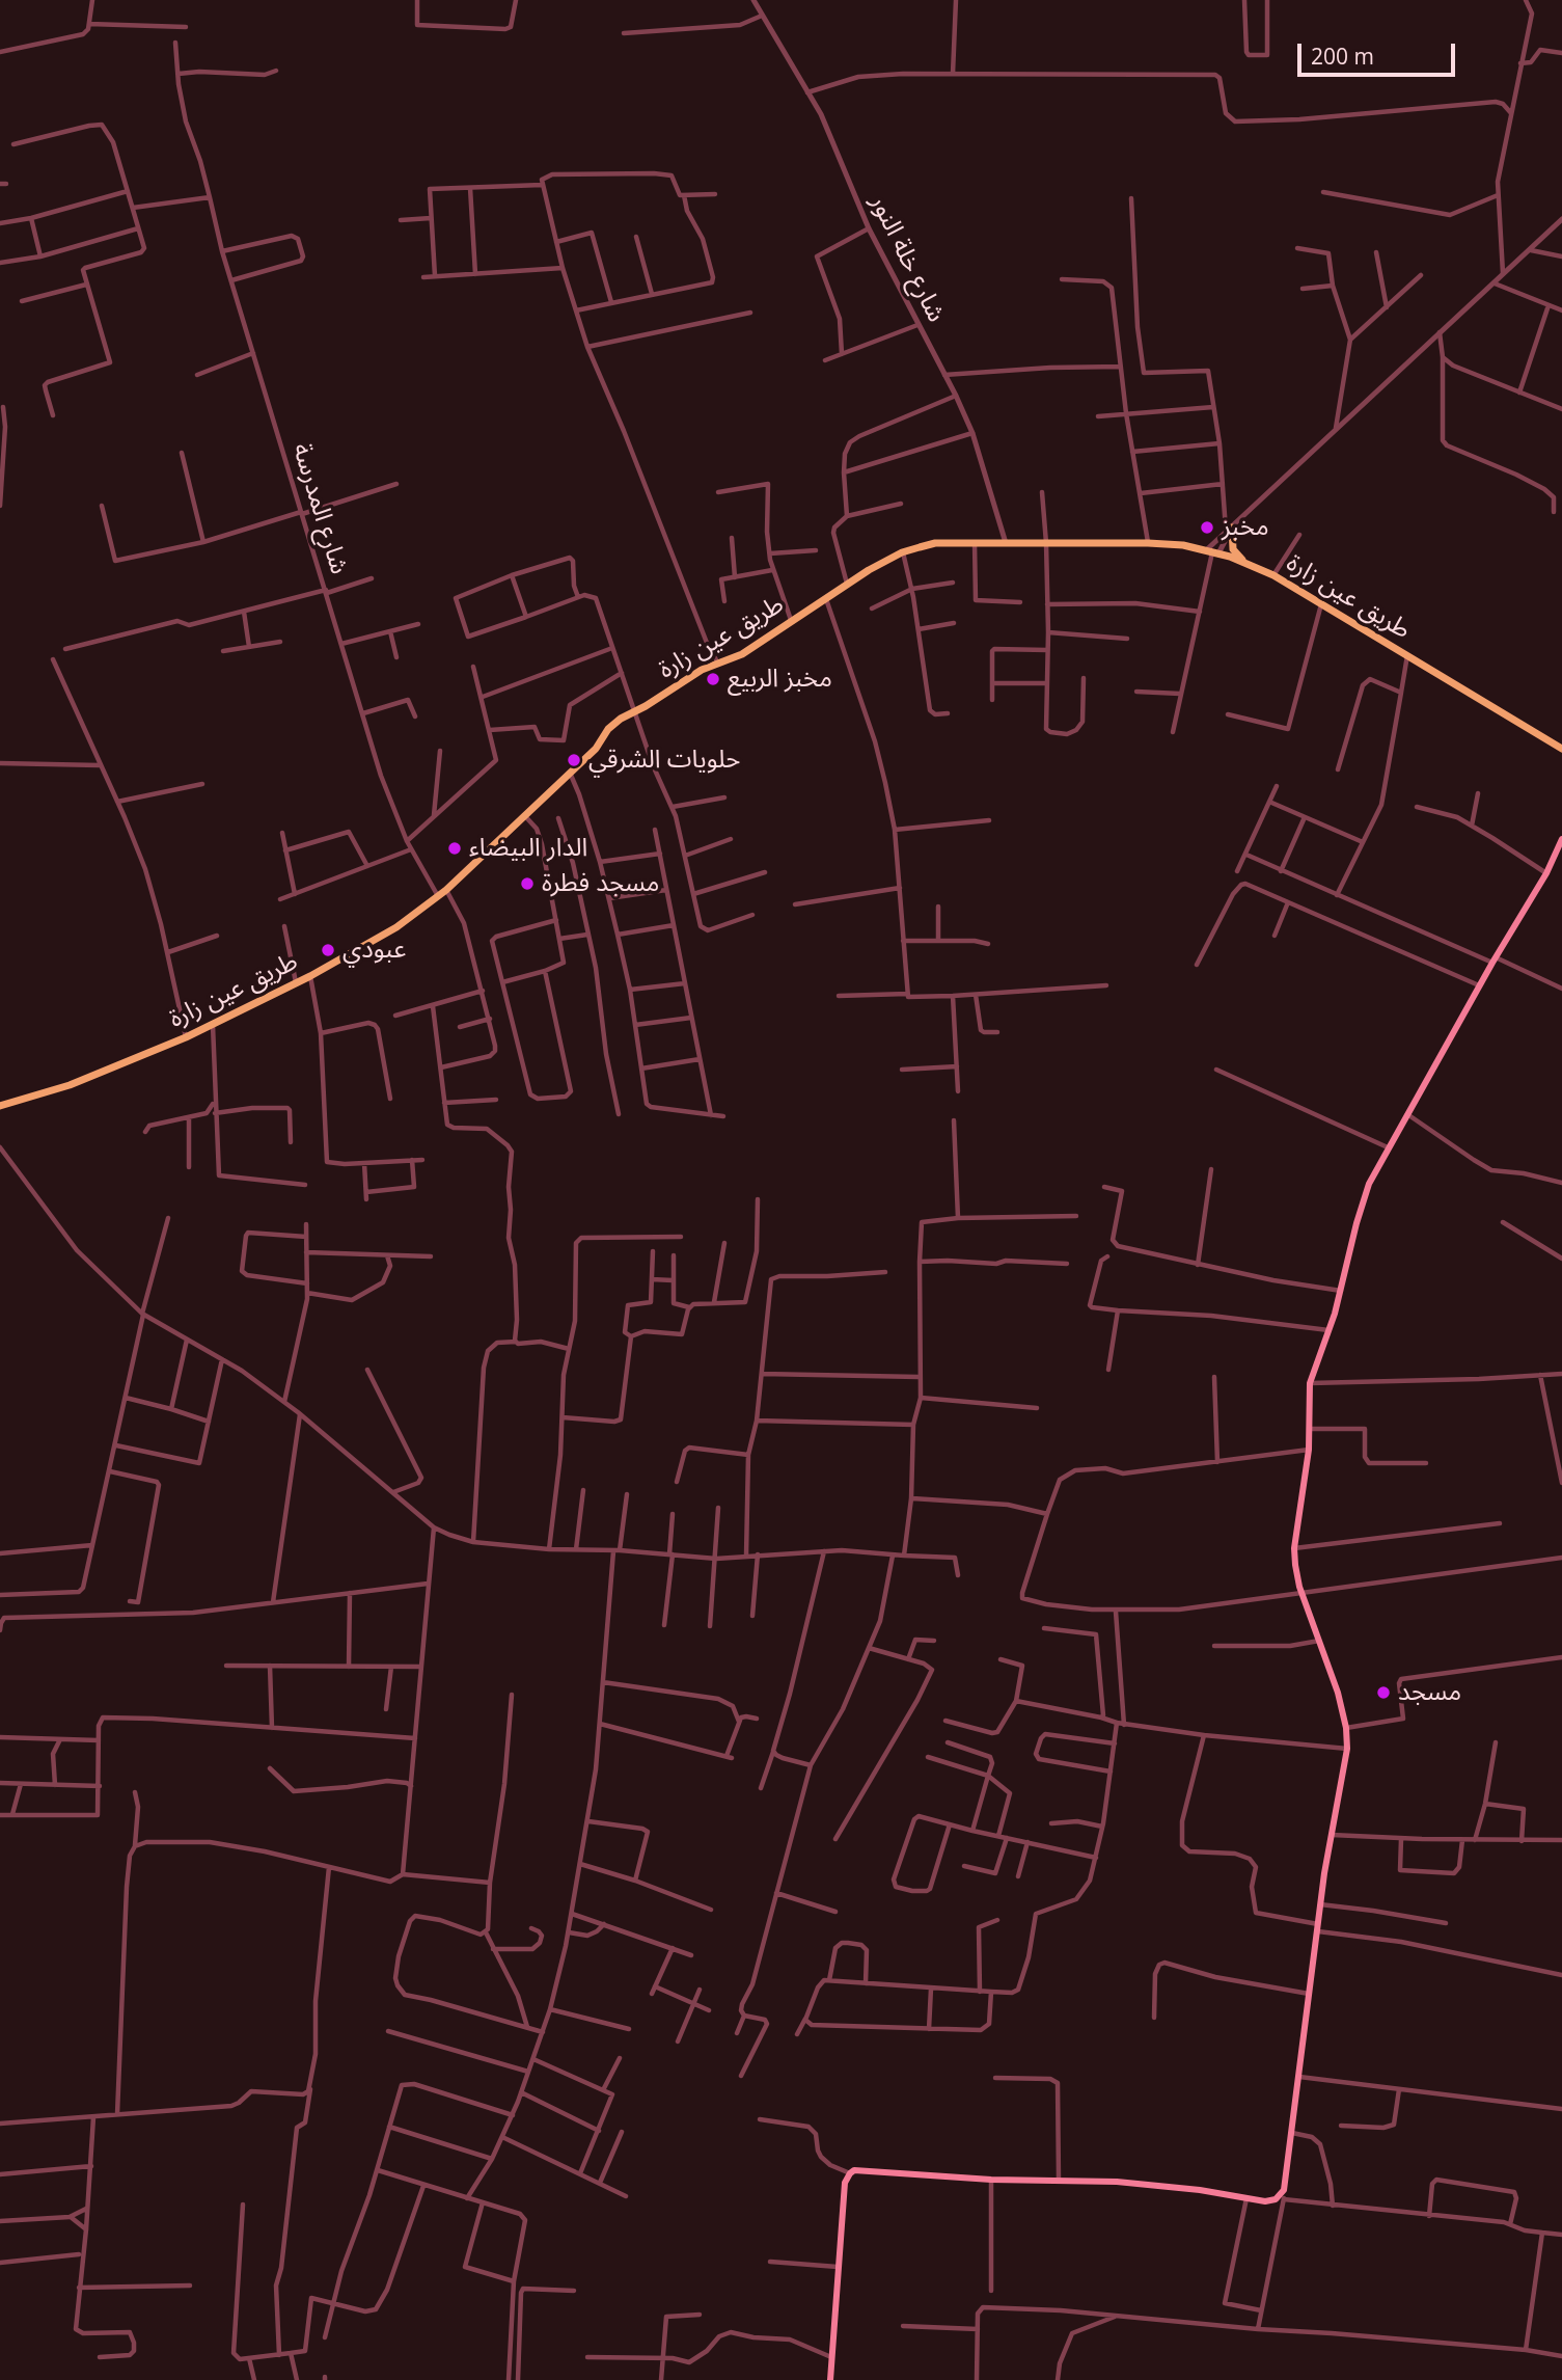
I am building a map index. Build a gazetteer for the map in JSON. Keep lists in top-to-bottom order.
{
  "streets": {
    "main road": ["طريق عين زارة"],
    "street": ["شارع خلة النور", "شارع المدرسة"]
  },
  "crossings": [
    ["شارع خلة النور", "طريق عين زارة"],
    ["شارع المدرسة", "طريق عين زارة"]
  ],
  "places": [
    "مخبز",
    "مخبز الربيع",
    "حلويات الشرقي",
    "الدار البيضاء",
    "مسجد فطرة",
    "عبودي",
    "مسجد"
  ],
  "scale_bar": "200 m"
}
